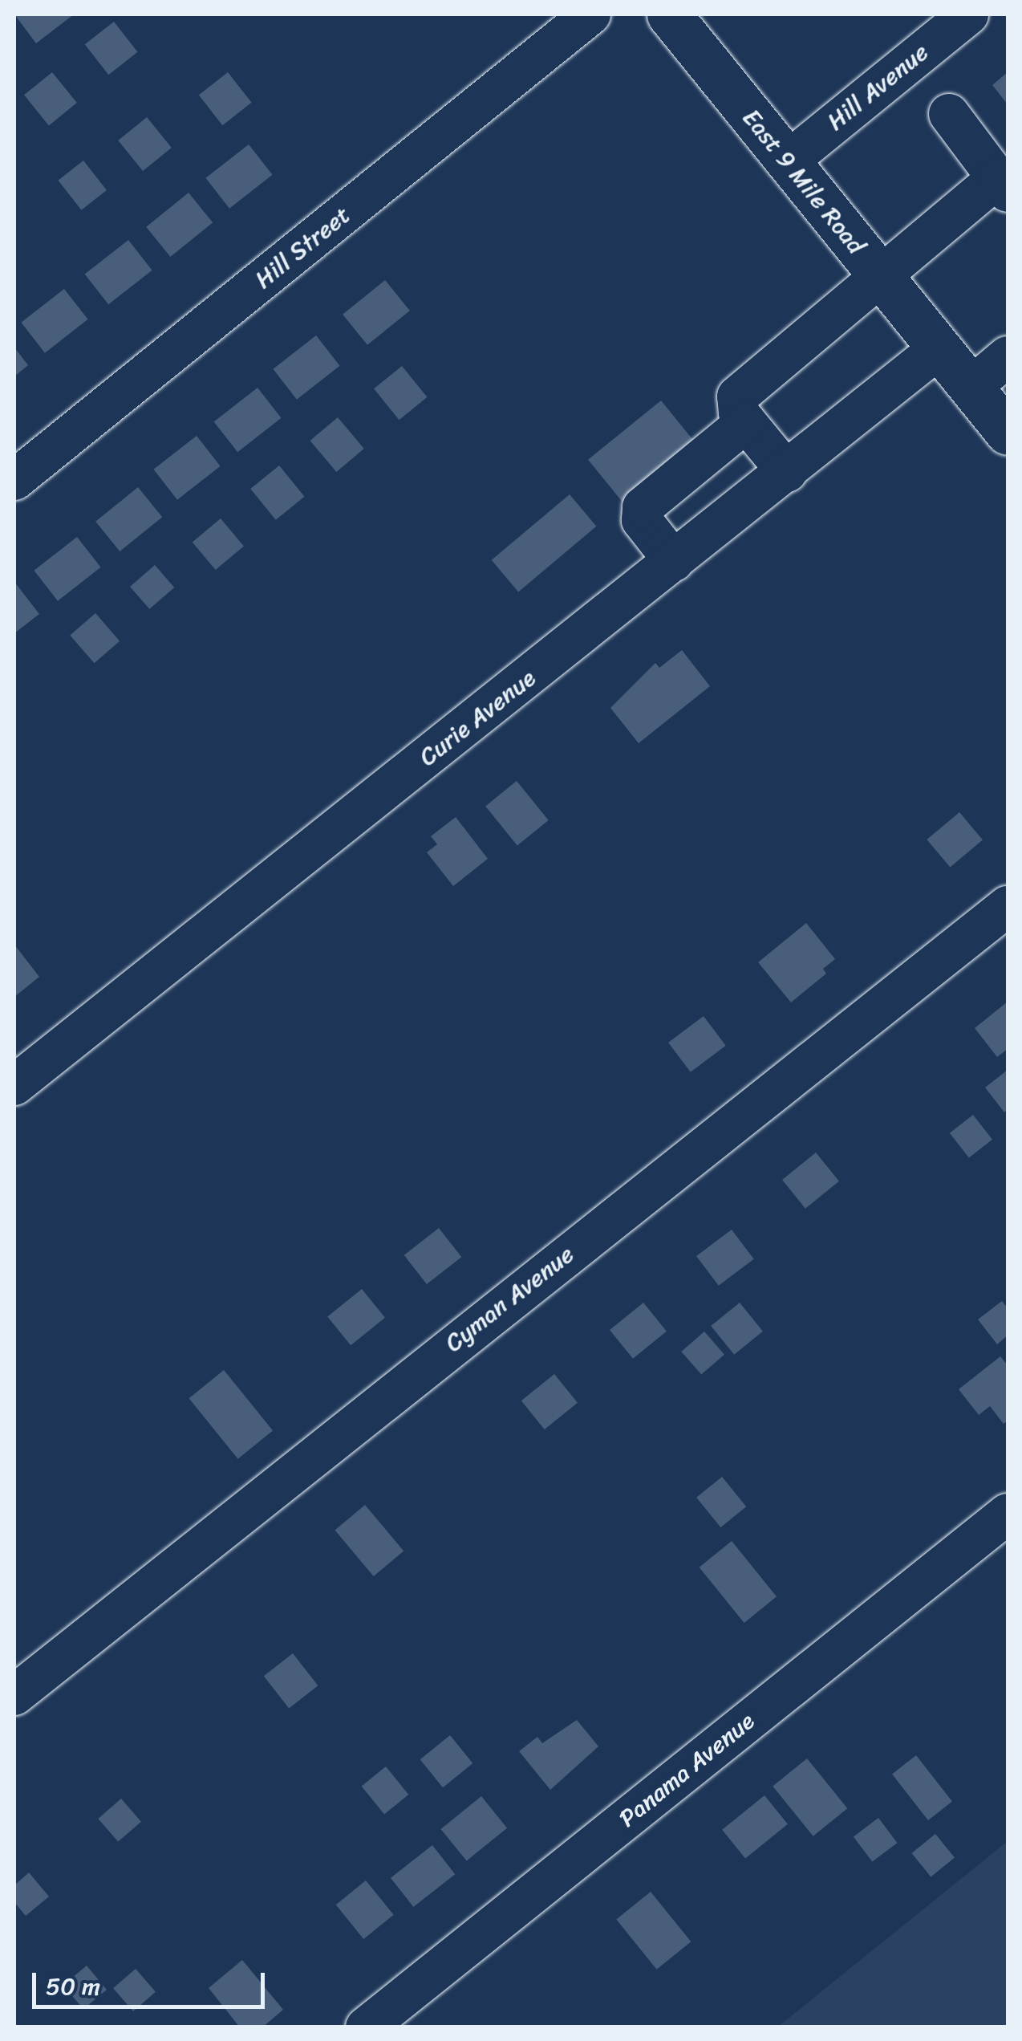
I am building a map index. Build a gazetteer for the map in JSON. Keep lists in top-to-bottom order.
{
  "streets": {
    "main road": ["East 9 Mile Road"],
    "street": [
      "Hill Avenue",
      "Hill Street",
      "Curie Avenue",
      "Cyman Avenue",
      "Panama Avenue"
    ]
  },
  "crossings": [
    ["Hill Avenue", "East 9 Mile Road"],
    ["East 9 Mile Road", "Curie Avenue"]
  ],
  "scale_bar": "50 m"
}
